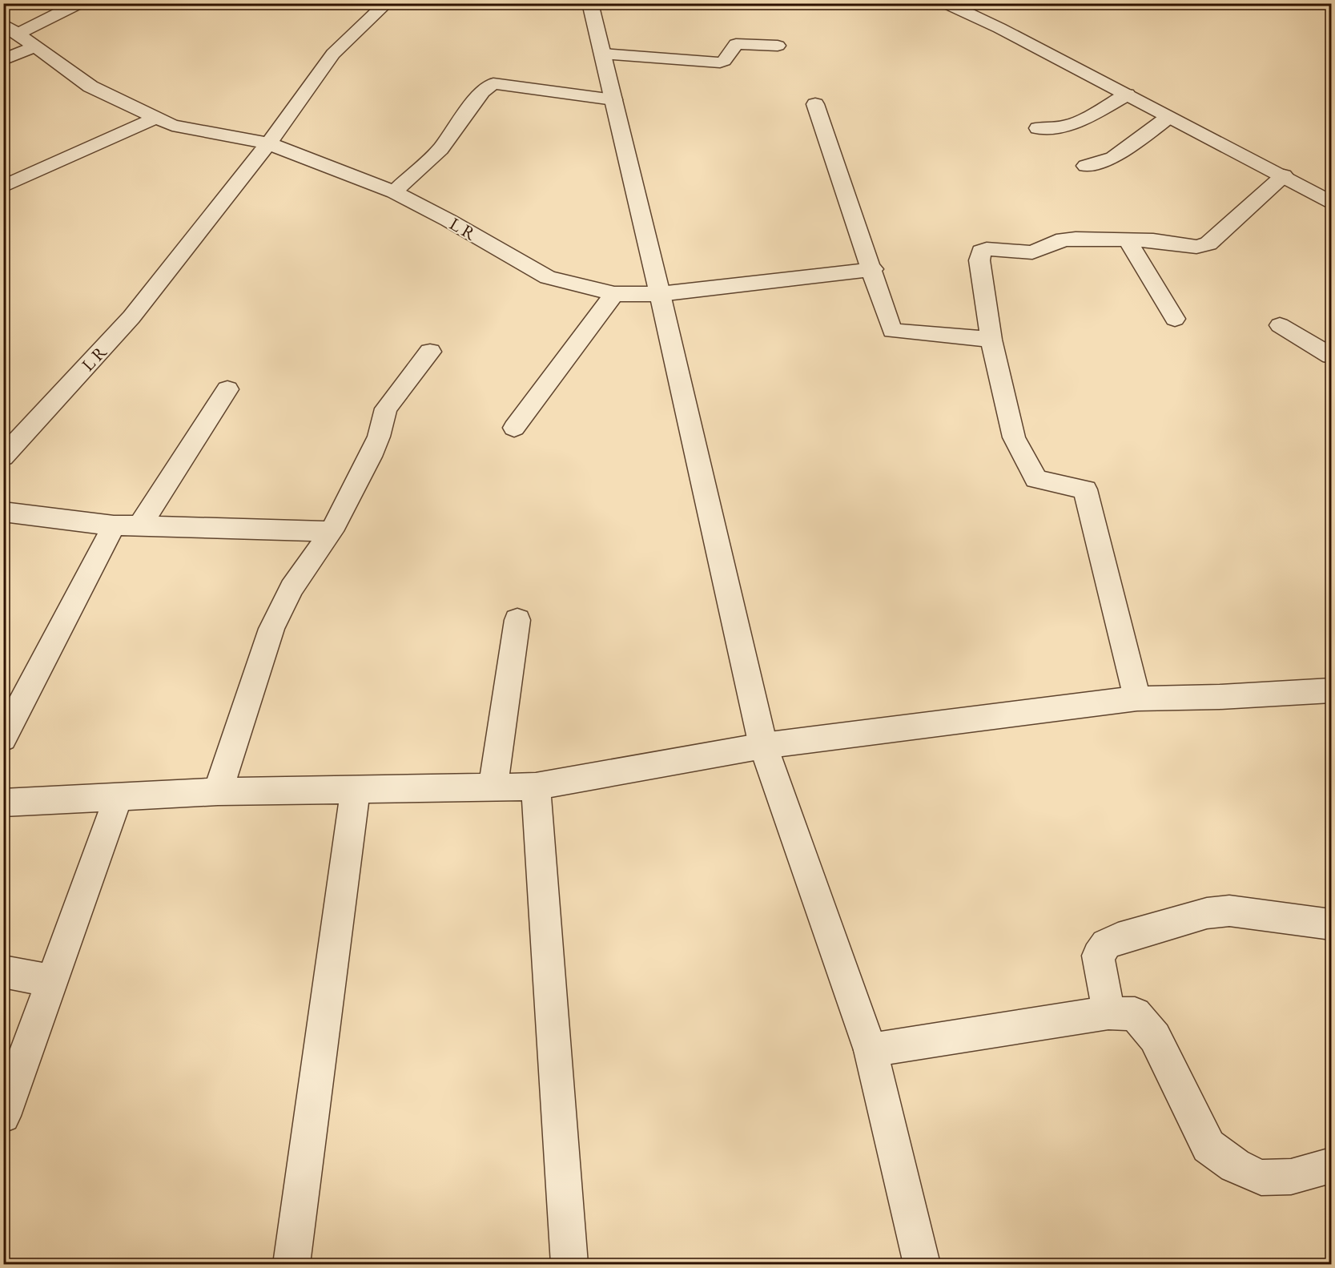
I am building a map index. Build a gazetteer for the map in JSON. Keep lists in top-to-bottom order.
{
  "streets": {
    "street": ["L R"]
  }
}
